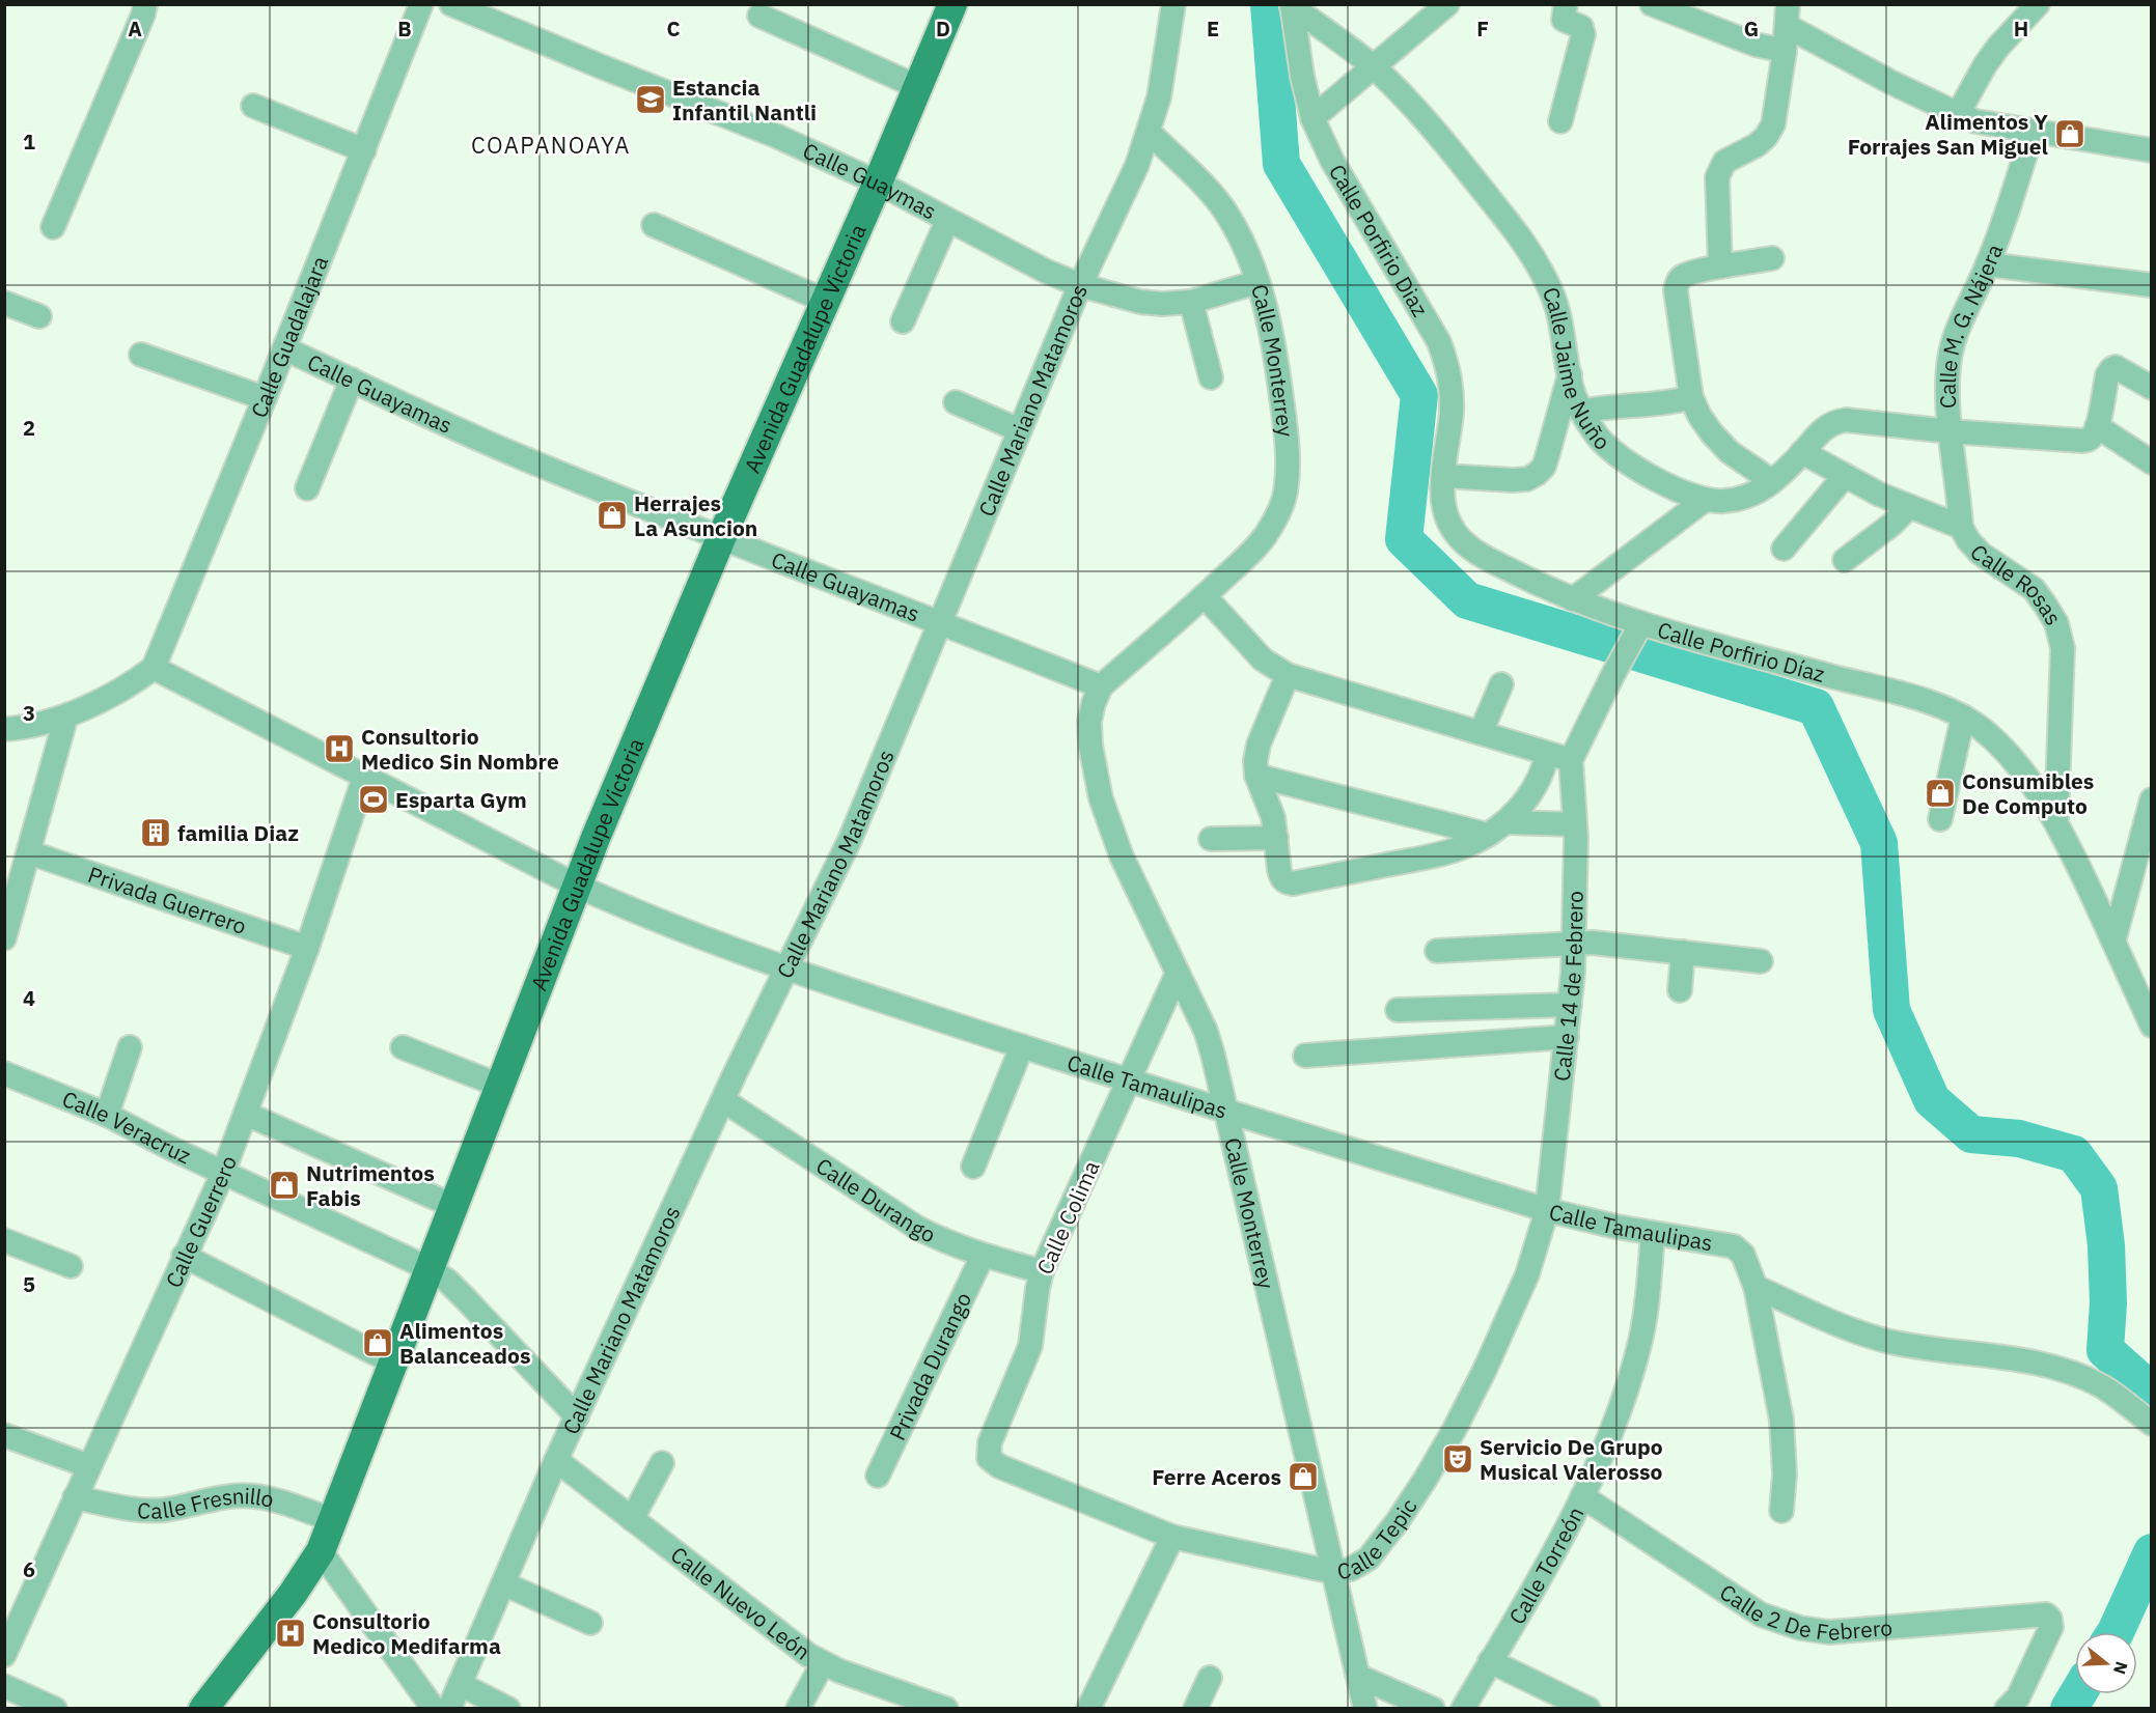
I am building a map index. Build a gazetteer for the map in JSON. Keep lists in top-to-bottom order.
{
  "streets": {
    "main road": ["Avenida Guadalupe Victoria"],
    "street": [
      "Calle Guaymas",
      "Calle Porfirio Diaz",
      "Calle M. G. Nájera",
      "Calle Guadalajara",
      "Calle Monterrey",
      "Calle Jaime Nuño",
      "Calle Guayamas",
      "Calle Mariano Matamoros",
      "Calle Rosas",
      "Calle Porfirio Díaz",
      "Privada Guerrero",
      "Calle 14 de Febrero",
      "Calle Tamaulipas",
      "Calle Veracruz",
      "Calle Durango",
      "Calle Colima",
      "Calle Guerrero",
      "Privada Durango",
      "Calle Fresnillo",
      "Calle Tepic",
      "Calle Torreón",
      "Calle Nuevo León",
      "Calle 2 De Febrero"
    ]
  },
  "crossings": [
    ["Calle Guaymas", "Avenida Guadalupe Victoria"],
    ["Calle Guaymas", "Calle Monterrey"],
    ["Calle Guaymas", "Calle Mariano Matamoros"],
    ["Calle Porfirio Diaz", "Calle Jaime Nuño"],
    ["Calle Porfirio Diaz", "Calle Porfirio Díaz"],
    ["Calle M. G. Nájera", "Calle Jaime Nuño"],
    ["Calle M. G. Nájera", "Calle Rosas"],
    ["Calle Guadalajara", "Calle Guayamas"],
    ["Calle Guadalajara", "Calle Tamaulipas"],
    ["Avenida Guadalupe Victoria", "Calle Guayamas"],
    ["Avenida Guadalupe Victoria", "Calle Tamaulipas"],
    ["Avenida Guadalupe Victoria", "Calle Veracruz"],
    ["Avenida Guadalupe Victoria", "Calle Fresnillo"],
    ["Calle Monterrey", "Calle Guayamas"],
    ["Calle Monterrey", "Calle Mariano Matamoros"],
    ["Calle Monterrey", "Calle Tamaulipas"],
    ["Calle Monterrey", "Calle Colima"],
    ["Calle Monterrey", "Calle Tepic"],
    ["Calle Jaime Nuño", "Calle Rosas"],
    ["Calle Guayamas", "Calle Mariano Matamoros"],
    ["Calle Mariano Matamoros", "Calle Tamaulipas"],
    ["Calle Mariano Matamoros", "Calle Veracruz"],
    ["Calle Mariano Matamoros", "Calle Durango"],
    ["Calle Mariano Matamoros", "Calle Nuevo León"],
    ["Calle Rosas", "Calle Porfirio Díaz"],
    ["Privada Guerrero", "Calle Guerrero"],
    ["Calle 14 de Febrero", "Calle Tamaulipas"],
    ["Calle 14 de Febrero", "Calle Tepic"],
    ["Calle Tamaulipas", "Calle Colima"],
    ["Calle Tamaulipas", "Calle Guerrero"],
    ["Calle Tamaulipas", "Calle Tepic"],
    ["Calle Tamaulipas", "Calle Torreón"],
    ["Calle Veracruz", "Calle Guerrero"],
    ["Calle Durango", "Calle Colima"],
    ["Calle Durango", "Privada Durango"],
    ["Calle Colima", "Calle Tepic"],
    ["Calle Guerrero", "Calle Fresnillo"],
    ["Calle Torreón", "Calle 2 De Febrero"]
  ],
  "districts": ["COAPANOAYA"],
  "places": {
    "school or university": ["Estancia Infantil Nantli"],
    "shop": [
      "Alimentos Y Forrajes San Miguel",
      "Herrajes La Asuncion",
      "Consumibles De Computo",
      "Nutrimentos Fabis",
      "Alimentos Balanceados",
      "Ferre Aceros"
    ],
    "hospital": ["Consultorio Medico Sin Nombre", "Consultorio Medico Medifarma"],
    "sports": ["Esparta Gym"],
    "building": ["familia Diaz"],
    "theatre": ["Servicio De Grupo Musical Valerosso"]
  },
  "north": "right",
  "grid": {
    "columns": [
      "A",
      "B",
      "C",
      "D",
      "E",
      "F",
      "G",
      "H"
    ],
    "rows": [
      "1",
      "2",
      "3",
      "4",
      "5",
      "6"
    ]
  }
}
